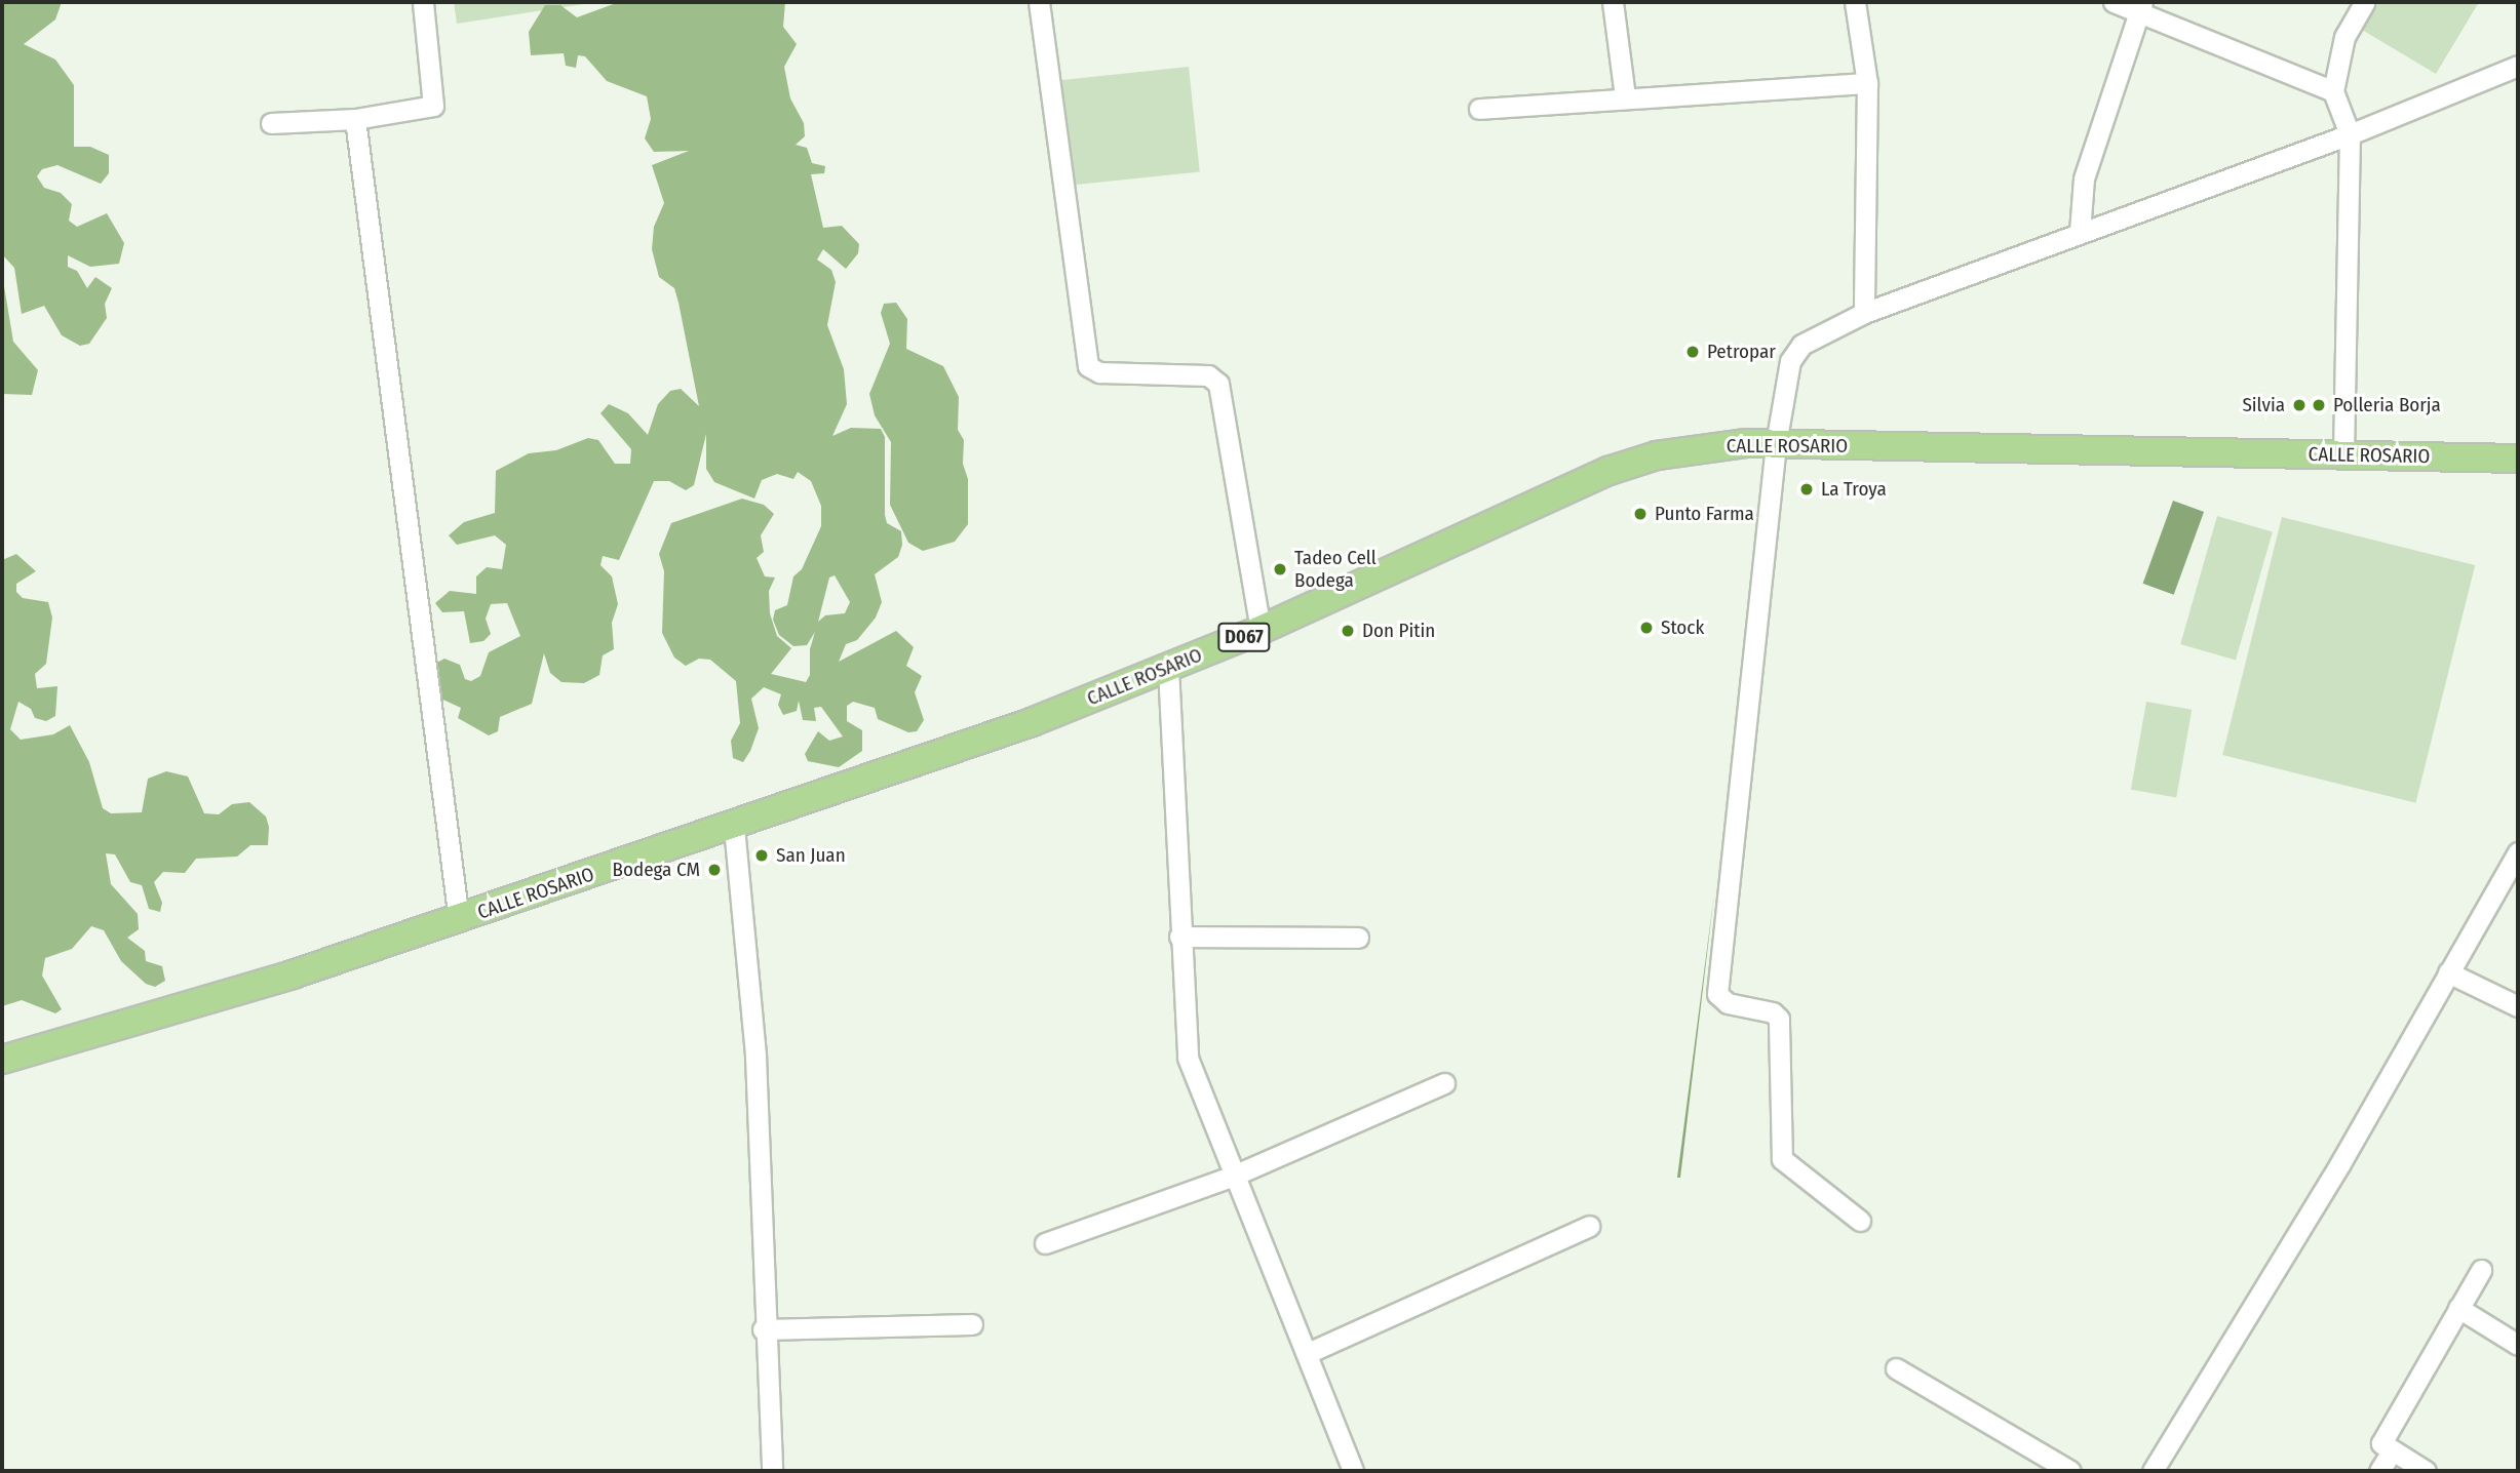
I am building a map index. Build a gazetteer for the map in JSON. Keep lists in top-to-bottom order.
{
  "streets": {
    "main road": ["CALLE ROSARIO", "D067"]
  },
  "places": [
    "Petropar",
    "Silvia",
    "Polleria Borja",
    "La Troya",
    "Punto Farma",
    "Tadeo Cell Bodega",
    "Stock",
    "Don Pitin",
    "San Juan",
    "Bodega CM"
  ]
}
